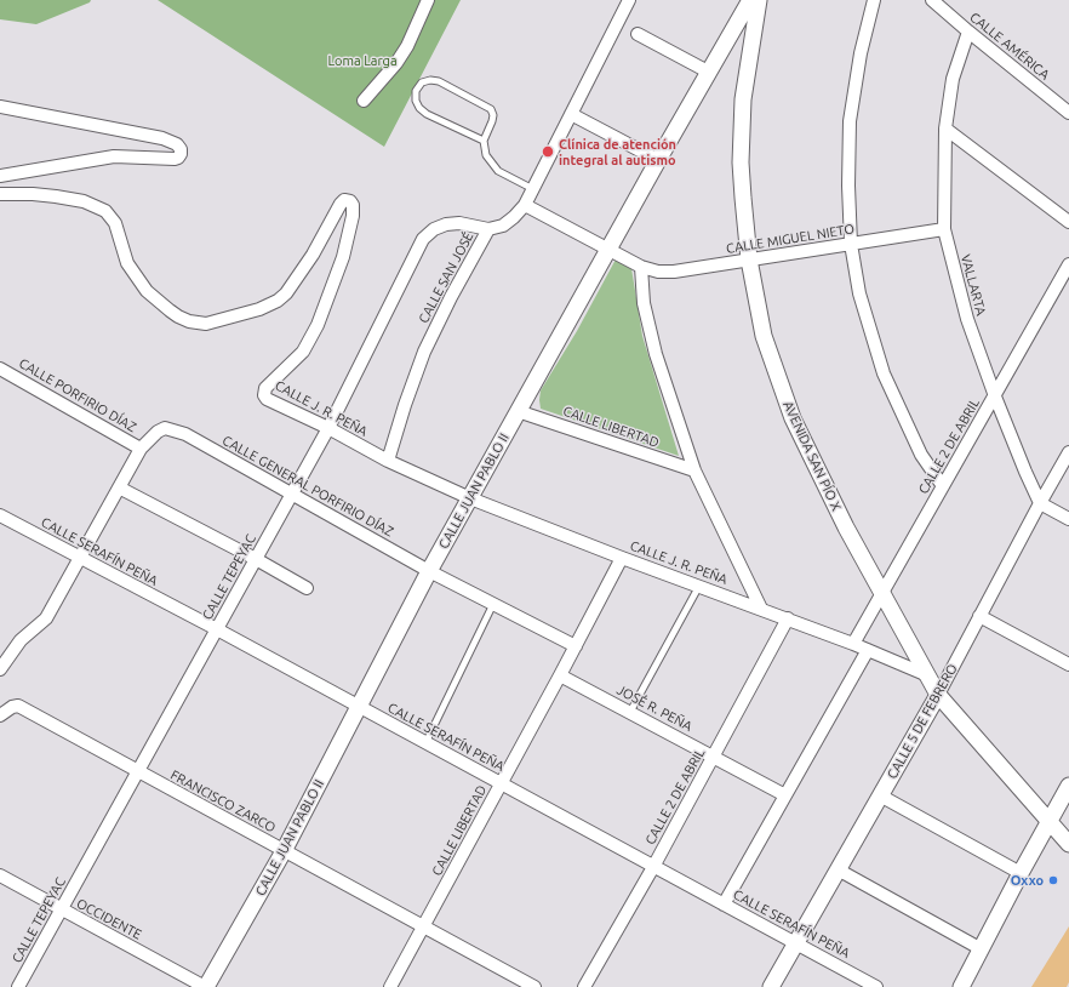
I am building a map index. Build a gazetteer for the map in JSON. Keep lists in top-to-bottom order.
{
  "streets": {
    "street": [
      "CALLE AMÉRICA",
      "CALLE MIGUEL NIETO",
      "CALLE SAN JOSÉ",
      "VALLARTA",
      "CALLE PORFIRIO DÍAZ",
      "CALLE J. R. PEÑA",
      "CALLE LIBERTAD",
      "CALLE 2 DE ABRIL",
      "AVENIDA SAN PÍO X",
      "CALLE GENERAL PORFIRIO DÍAZ",
      "CALLE JUAN PABLO II",
      "CALLE SERAFÍN PEÑA",
      "CALLE TEPEYAC",
      "JOSÉ R. PEÑA",
      "CALLE 5 DE FEBRERO",
      "FRANCISCO ZARCO",
      "OCCIDENTE"
    ]
  },
  "crossings": [
    ["CALLE AMÉRICA", "VALLARTA"],
    ["CALLE MIGUEL NIETO", "CALLE SAN JOSÉ"],
    ["CALLE MIGUEL NIETO", "VALLARTA"],
    ["CALLE MIGUEL NIETO", "AVENIDA SAN PÍO X"],
    ["CALLE MIGUEL NIETO", "CALLE JUAN PABLO II"],
    ["CALLE SAN JOSÉ", "CALLE J. R. PEÑA"],
    ["CALLE SAN JOSÉ", "CALLE TEPEYAC"],
    ["VALLARTA", "CALLE 2 DE ABRIL"],
    ["VALLARTA", "CALLE 5 DE FEBRERO"],
    ["CALLE PORFIRIO DÍAZ", "CALLE GENERAL PORFIRIO DÍAZ"],
    ["CALLE J. R. PEÑA", "CALLE LIBERTAD"],
    ["CALLE J. R. PEÑA", "CALLE 2 DE ABRIL"],
    ["CALLE J. R. PEÑA", "AVENIDA SAN PÍO X"],
    ["CALLE J. R. PEÑA", "CALLE JUAN PABLO II"],
    ["CALLE J. R. PEÑA", "CALLE TEPEYAC"],
    ["CALLE LIBERTAD", "CALLE GENERAL PORFIRIO DÍAZ"],
    ["CALLE LIBERTAD", "CALLE JUAN PABLO II"],
    ["CALLE LIBERTAD", "CALLE SERAFÍN PEÑA"],
    ["CALLE LIBERTAD", "JOSÉ R. PEÑA"],
    ["CALLE LIBERTAD", "FRANCISCO ZARCO"],
    ["CALLE 2 DE ABRIL", "AVENIDA SAN PÍO X"],
    ["CALLE 2 DE ABRIL", "CALLE SERAFÍN PEÑA"],
    ["CALLE 2 DE ABRIL", "JOSÉ R. PEÑA"],
    ["AVENIDA SAN PÍO X", "CALLE 5 DE FEBRERO"],
    ["CALLE GENERAL PORFIRIO DÍAZ", "CALLE JUAN PABLO II"],
    ["CALLE GENERAL PORFIRIO DÍAZ", "CALLE TEPEYAC"],
    ["CALLE JUAN PABLO II", "CALLE SERAFÍN PEÑA"],
    ["CALLE JUAN PABLO II", "FRANCISCO ZARCO"],
    ["CALLE JUAN PABLO II", "OCCIDENTE"],
    ["CALLE SERAFÍN PEÑA", "CALLE TEPEYAC"],
    ["CALLE SERAFÍN PEÑA", "CALLE 5 DE FEBRERO"],
    ["CALLE TEPEYAC", "FRANCISCO ZARCO"],
    ["CALLE TEPEYAC", "OCCIDENTE"]
  ],
  "parks": ["Loma Larga"],
  "places": ["Clínica de atención integral al autismo", "Oxxo"]
}
